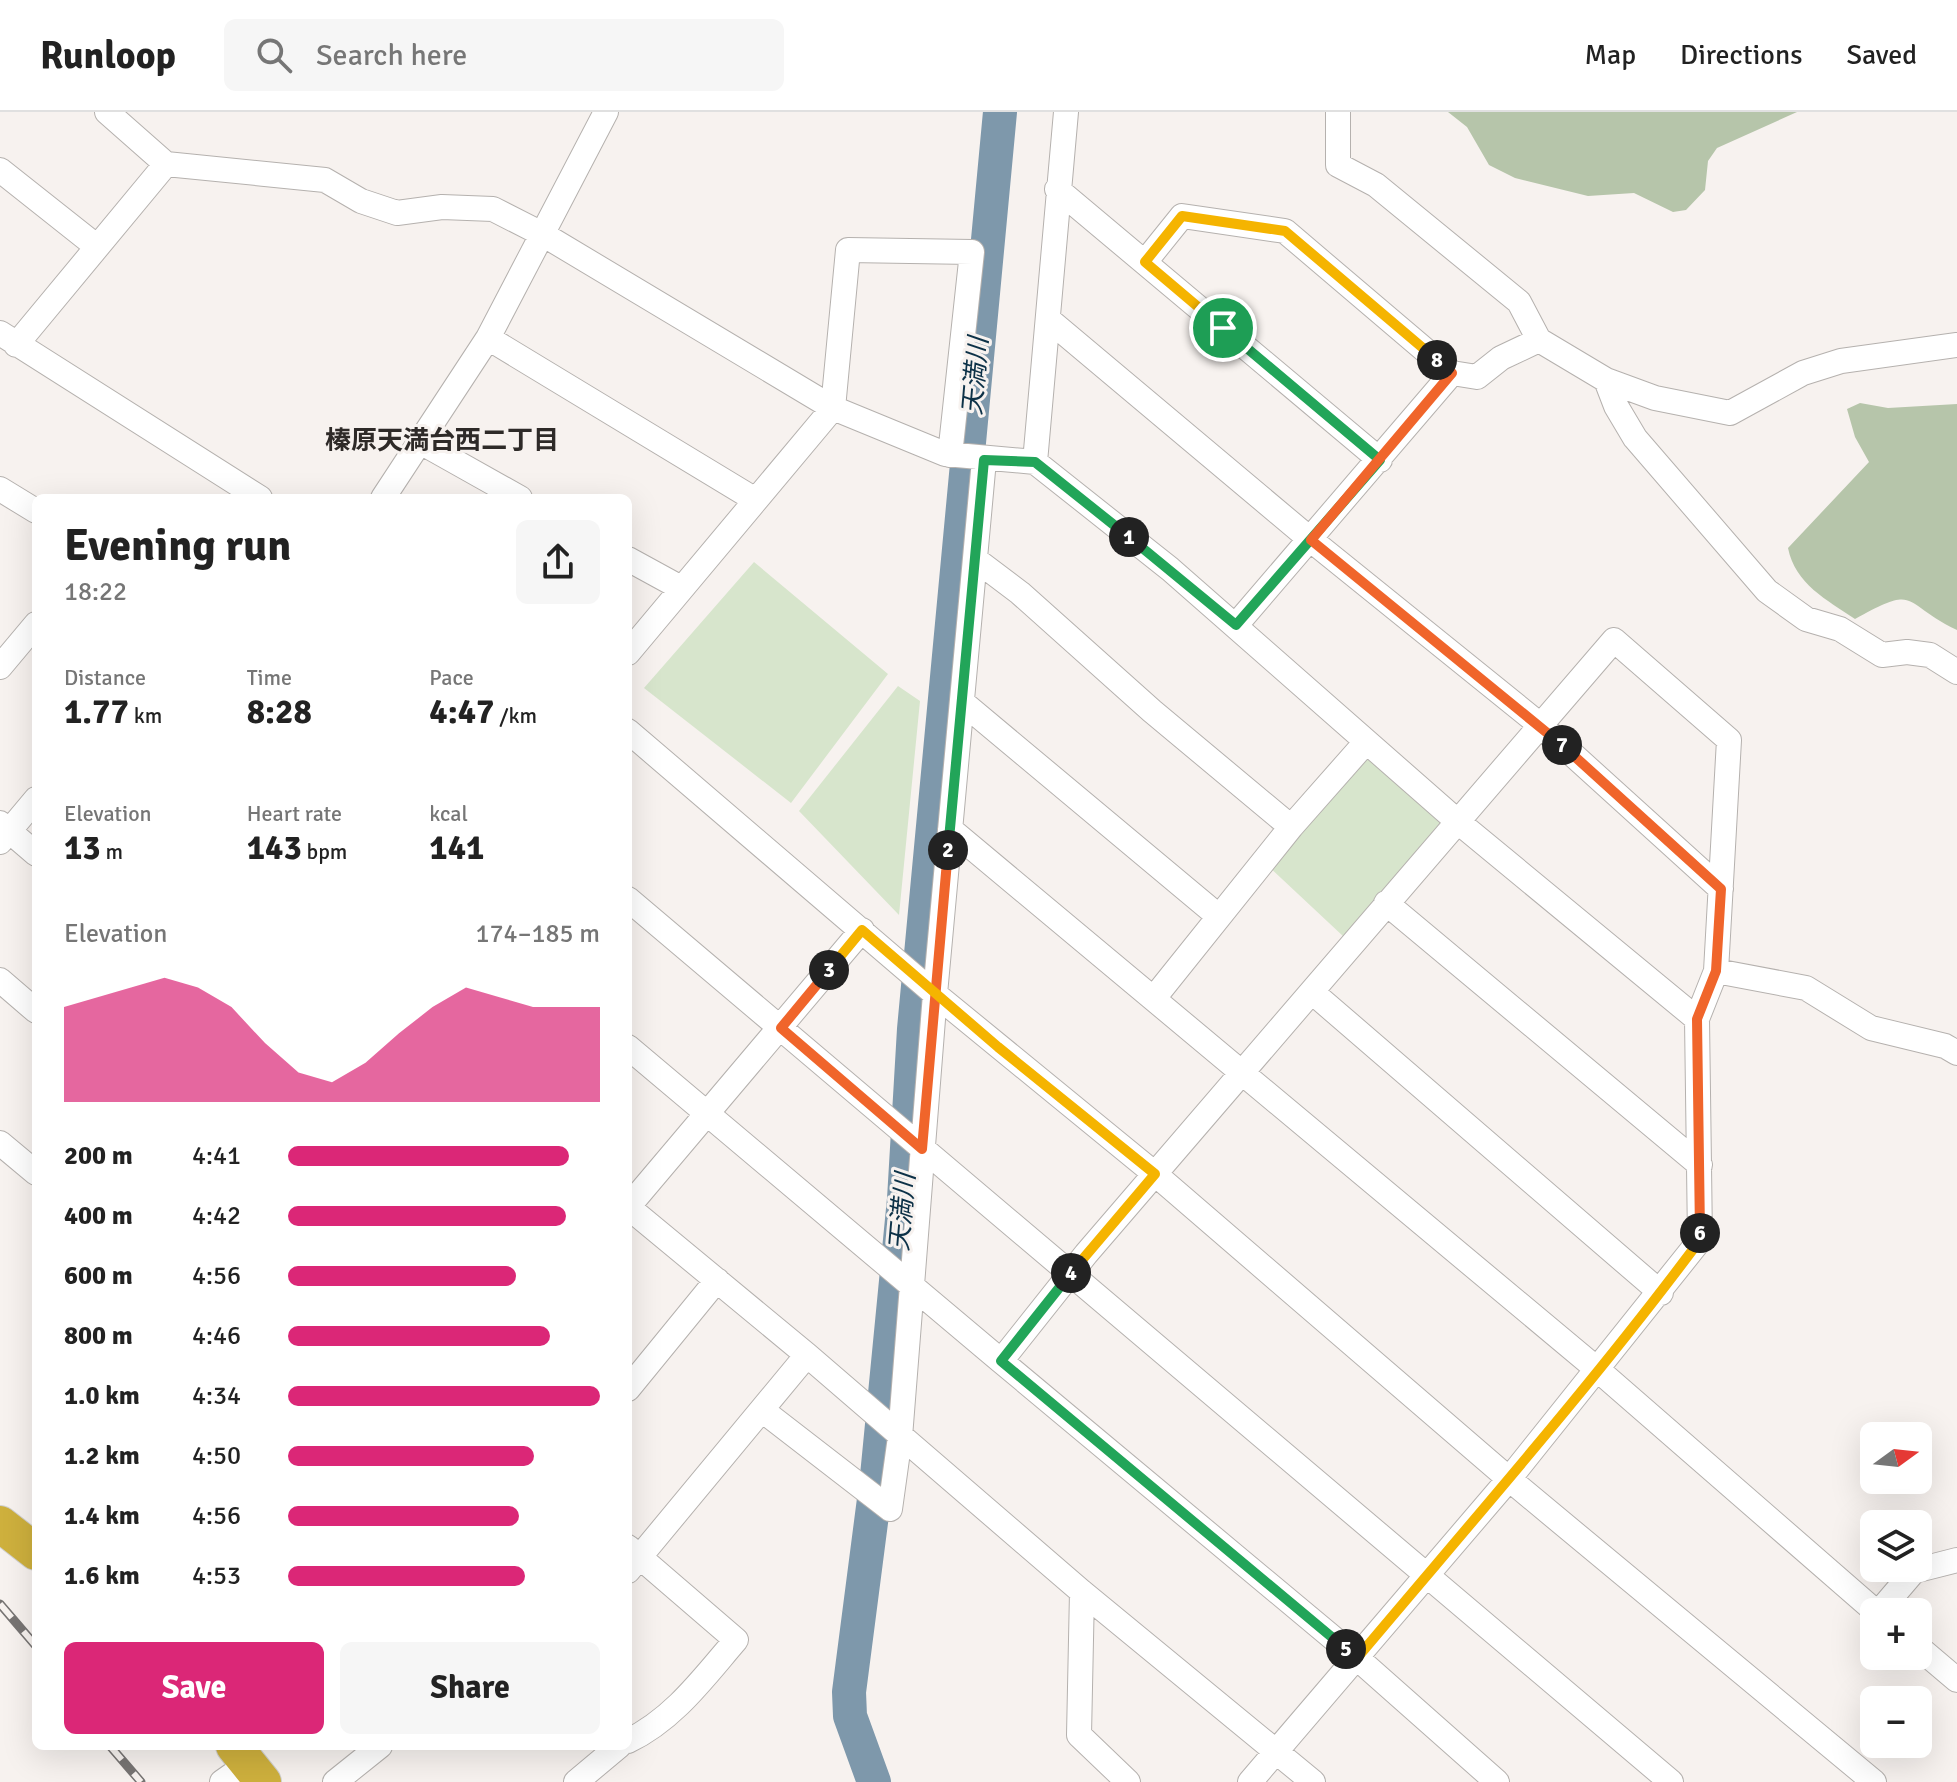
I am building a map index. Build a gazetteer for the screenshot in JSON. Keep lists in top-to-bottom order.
{
  "districts": ["榛原天満台西二丁目"],
  "water": ["天満川"],
  "north": "right",
  "page": {
    "header": "Runloop",
    "search": "Search here",
    "nav": ["Map", "Directions", "Saved"],
    "pins": [
      "8",
      "1",
      "7",
      "2",
      "3",
      "6",
      "4",
      "5"
    ],
    "heading": ["Evening run", "18:22"],
    "stats": [
      ["Distance", "1.77 km"],
      ["Time", "8:28"],
      ["Pace", "4:47 /km"],
      ["Elevation", "13 m"],
      ["Heart rate", "143 bpm"],
      ["kcal", "141"]
    ],
    "chart": ["Elevation", "174–185 m"],
    "list": [
      {
        "name": "200 m",
        "note": "4:41"
      },
      {
        "name": "400 m",
        "note": "4:42"
      },
      {
        "name": "600 m",
        "note": "4:56"
      },
      {
        "name": "800 m",
        "note": "4:46"
      },
      {
        "name": "1.0 km",
        "note": "4:34"
      },
      {
        "name": "1.2 km",
        "note": "4:50"
      },
      {
        "name": "1.4 km",
        "note": "4:56"
      },
      {
        "name": "1.6 km",
        "note": "4:53"
      }
    ],
    "map_buttons": ["+", "−"],
    "buttons": ["Save", "Share"]
  }
}
